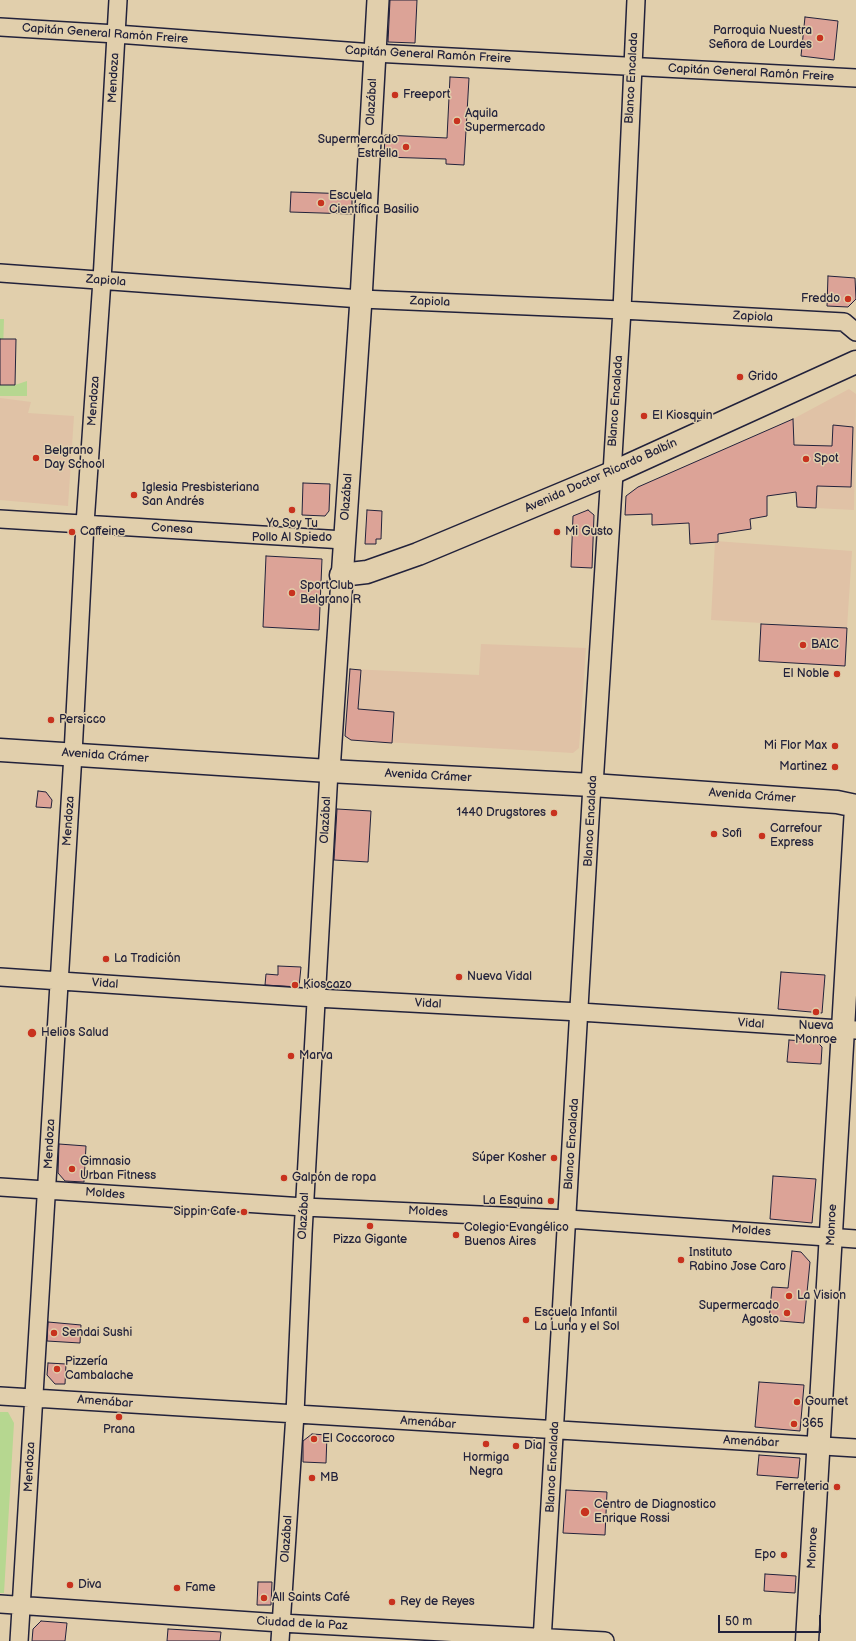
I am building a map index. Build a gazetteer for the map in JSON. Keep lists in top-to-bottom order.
{
  "streets": {
    "main road": ["Avenida Doctor Ricardo Balbín", "Avenida Crámer", "Monroe"],
    "street": [
      "Capitán General Ramón Freire",
      "Mendoza",
      "Blanco Encalada",
      "Olazábal",
      "Zapiola",
      "Conesa",
      "Vidal",
      "Moldes",
      "Amenábar",
      "Ciudad de la Paz"
    ]
  },
  "crossings": [
    ["Capitán General Ramón Freire", "Mendoza"],
    ["Capitán General Ramón Freire", "Blanco Encalada"],
    ["Capitán General Ramón Freire", "Olazábal"],
    ["Mendoza", "Zapiola"],
    ["Mendoza", "Conesa"],
    ["Mendoza", "Avenida Crámer"],
    ["Mendoza", "Vidal"],
    ["Mendoza", "Moldes"],
    ["Mendoza", "Amenábar"],
    ["Mendoza", "Ciudad de la Paz"],
    ["Blanco Encalada", "Zapiola"],
    ["Blanco Encalada", "Avenida Doctor Ricardo Balbín"],
    ["Blanco Encalada", "Avenida Crámer"],
    ["Blanco Encalada", "Vidal"],
    ["Blanco Encalada", "Moldes"],
    ["Blanco Encalada", "Amenábar"],
    ["Blanco Encalada", "Ciudad de la Paz"],
    ["Olazábal", "Zapiola"],
    ["Olazábal", "Avenida Doctor Ricardo Balbín"],
    ["Olazábal", "Conesa"],
    ["Olazábal", "Avenida Crámer"],
    ["Olazábal", "Vidal"],
    ["Olazábal", "Moldes"],
    ["Olazábal", "Amenábar"],
    ["Olazábal", "Ciudad de la Paz"],
    ["Avenida Crámer", "Monroe"],
    ["Vidal", "Monroe"],
    ["Moldes", "Monroe"],
    ["Monroe", "Amenábar"]
  ],
  "places": [
    "Parroquia Nuestra Señora de Lourdes",
    "Freeport",
    "Aquila Supermercado",
    "Supermercado Estrella",
    "Escuela Científica Basilio",
    "Freddo",
    "Grido",
    "El Kiosquin",
    "Belgrano Day School",
    "Spot",
    "Iglesia Presbisteriana San Andrés",
    "Yo Soy Tu Pollo Al Spiedo",
    "Caffeine",
    "Mi Gusto",
    "SportClub Belgrano R",
    "BAIC",
    "El Noble",
    "Persicco",
    "Mi Flor Max",
    "Martinez",
    "1440 Drugstores",
    "Sofi",
    "Carrefour Express",
    "La Tradición",
    "Nueva Vidal",
    "Kioscazo",
    "Nueva Monroe",
    "Helios Salud",
    "Marva",
    "Súper Kosher",
    "Gimnasio Urban Fitness",
    "Galpón de ropa",
    "La Esquina",
    "Sippin Cafe",
    "Pizza Gigante",
    "Colegio Evangélico Buenos Aires",
    "Instituto Rabino Jose Caro",
    "La Vision",
    "Supermercado Agosto",
    "Escuela Infantil La Luna y el Sol",
    "Sendai Sushi",
    "Pizzería Cambalache",
    "Goumet",
    "Prana",
    "365",
    "El Coccoroco",
    "Hormiga Negra",
    "Dia",
    "MB",
    "Ferreteria",
    "Centro de Diagnostico Enrique Rossi",
    "Epo",
    "Diva",
    "Fame",
    "All Saints Café",
    "Rey de Reyes"
  ],
  "scale_bar": "50 m"
}
